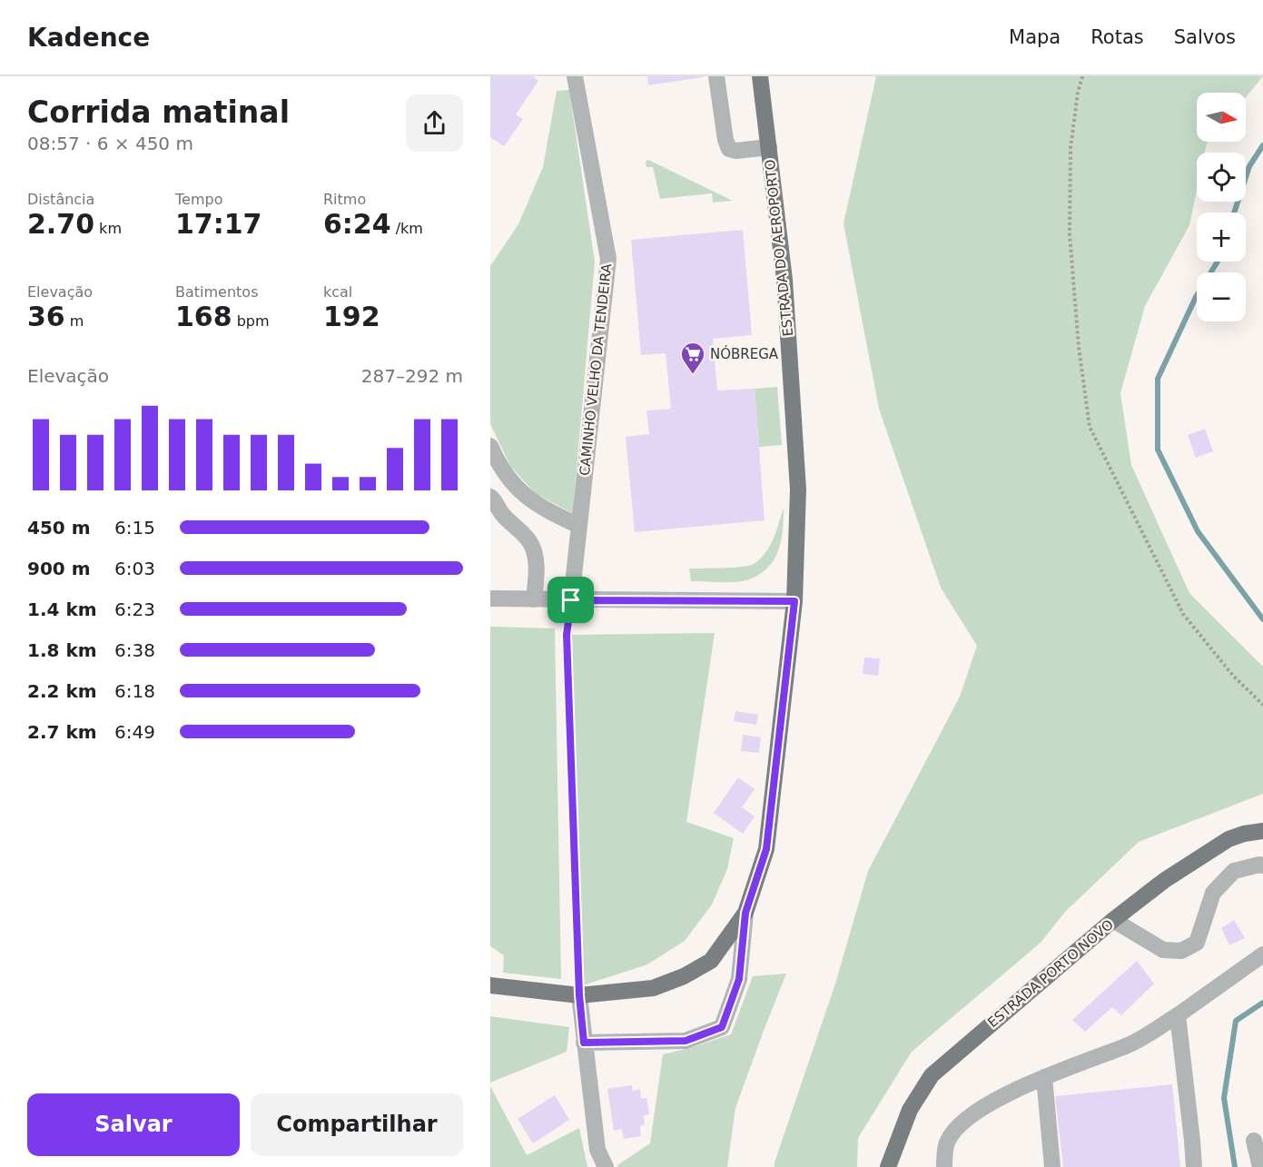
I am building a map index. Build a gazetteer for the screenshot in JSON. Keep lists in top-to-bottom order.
{
  "streets": {
    "main road": ["ESTRADA DO AEROPORTO", "ESTRADA PORTO NOVO"],
    "street": ["CAMINHO VELHO DA TENDEIRA"]
  },
  "places": {
    "supermarket": ["NÓBREGA"]
  },
  "north": "right",
  "page": {
    "header": "Kadence",
    "nav": ["Mapa", "Rotas", "Salvos"],
    "heading": ["Corrida matinal", "08:57 · 6 × 450 m"],
    "map_buttons": ["+", "−"],
    "stats": [
      ["Distância", "2.70 km"],
      ["Tempo", "17:17"],
      ["Ritmo", "6:24 /km"],
      ["Elevação", "36 m"],
      ["Batimentos", "168 bpm"],
      ["kcal", "192"]
    ],
    "chart": ["Elevação", "287–292 m"],
    "list": [
      {
        "name": "450 m",
        "note": "6:15"
      },
      {
        "name": "900 m",
        "note": "6:03"
      },
      {
        "name": "1.4 km",
        "note": "6:23"
      },
      {
        "name": "1.8 km",
        "note": "6:38"
      },
      {
        "name": "2.2 km",
        "note": "6:18"
      },
      {
        "name": "2.7 km",
        "note": "6:49"
      }
    ],
    "buttons": ["Salvar", "Compartilhar"]
  }
}
